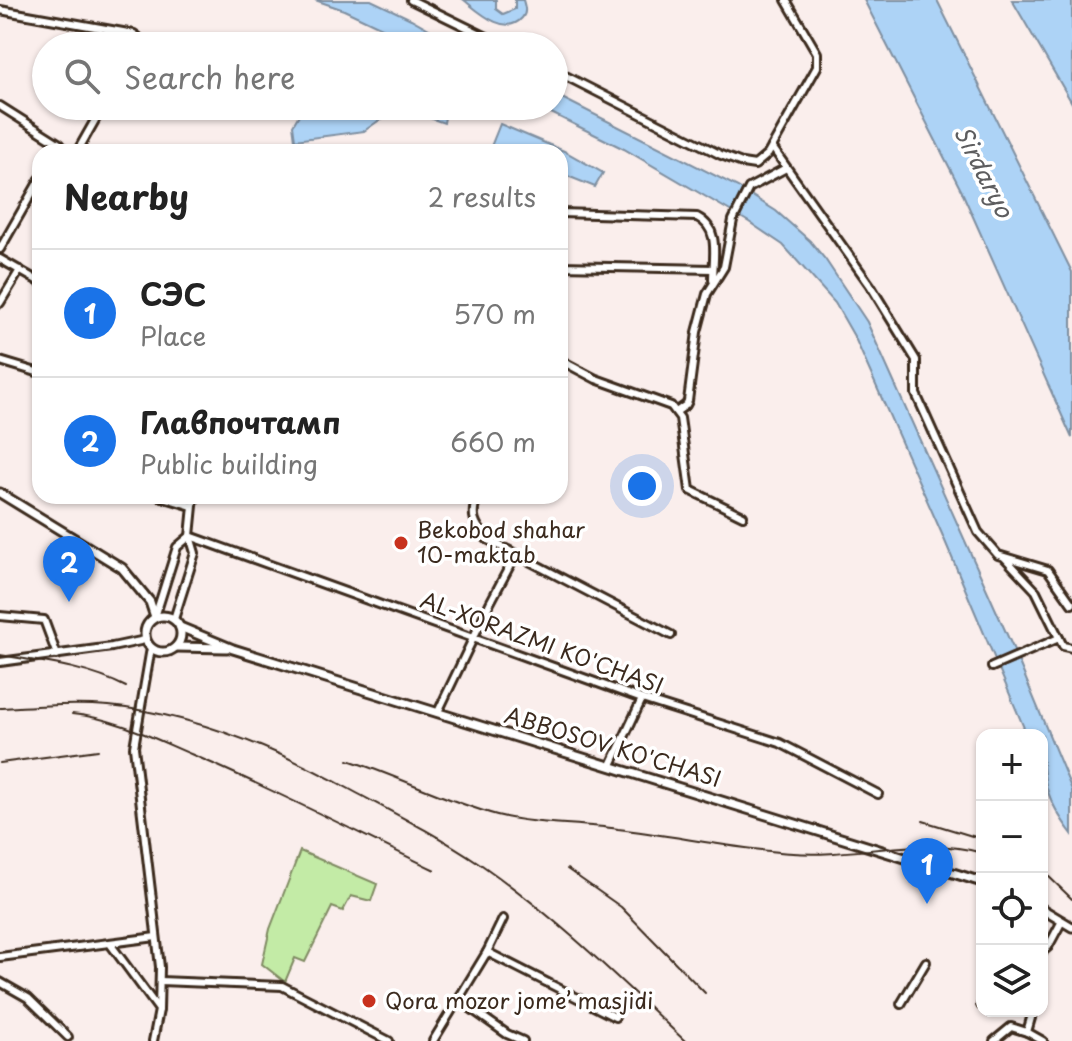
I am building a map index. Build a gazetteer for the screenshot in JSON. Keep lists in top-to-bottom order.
{
  "streets": {
    "main road": ["ABBOSOV KO'CHASI"],
    "street": ["AL-XORAZMI KO'CHASI"]
  },
  "water": ["Sirdaryo"],
  "places": ["Bekobod shahar 10-maktab", "Qora mozor jome’ masjidi"],
  "page": {
    "search": "Search here",
    "heading": ["Nearby", "2 results"],
    "list": [
      {
        "mark": "1",
        "name": "СЭС",
        "note": "Place",
        "value": "570 m"
      },
      {
        "mark": "2",
        "name": "Главпочтамп",
        "note": "Public building",
        "value": "660 m"
      }
    ],
    "pins": ["2", "1"],
    "map_buttons": ["+", "−"]
  }
}
